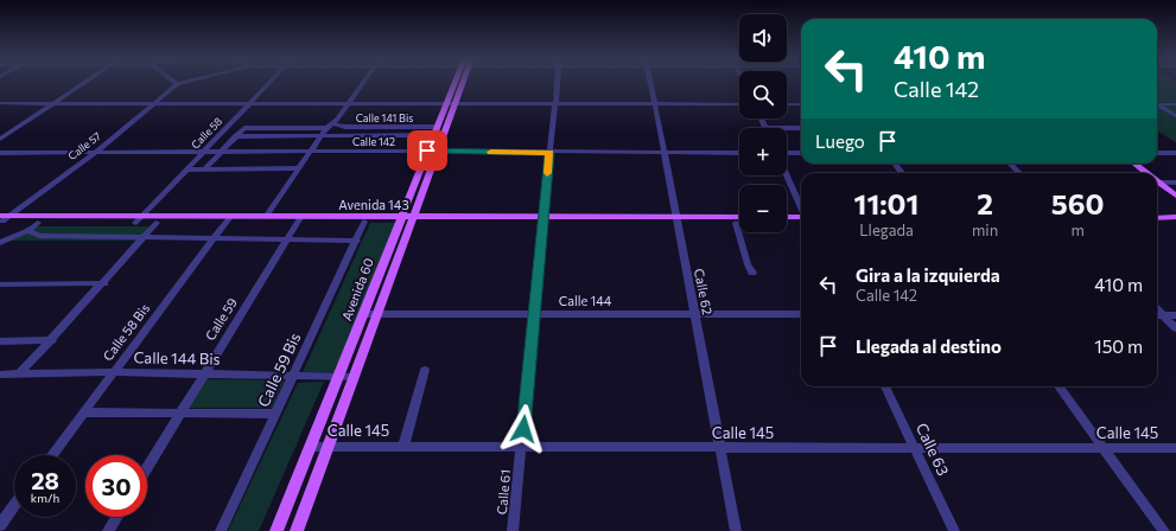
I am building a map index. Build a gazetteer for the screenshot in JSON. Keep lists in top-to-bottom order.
{
  "streets": {
    "main road": ["Avenida 143", "Avenida 60"],
    "street": [
      "Calle 141 Bis",
      "Calle 58",
      "Calle 142",
      "Calle 57",
      "Calle 62",
      "Calle 144",
      "Calle 59",
      "Calle 58 Bis",
      "Calle 144 Bis",
      "Calle 59 Bis",
      "Calle 145",
      "Calle 63",
      "Calle 61"
    ]
  },
  "crossings": [
    ["Calle 141 Bis", "Avenida 60"],
    ["Calle 58", "Calle 142"],
    ["Calle 58", "Avenida 143"],
    ["Calle 142", "Calle 57"],
    ["Calle 142", "Avenida 60"],
    ["Calle 142", "Calle 62"],
    ["Calle 142", "Calle 61"],
    ["Calle 57", "Avenida 143"],
    ["Avenida 143", "Avenida 60"],
    ["Avenida 143", "Calle 62"],
    ["Avenida 143", "Calle 59"],
    ["Avenida 143", "Calle 58 Bis"],
    ["Avenida 143", "Calle 59 Bis"],
    ["Avenida 143", "Calle 61"],
    ["Avenida 60", "Calle 144"],
    ["Avenida 60", "Calle 144 Bis"],
    ["Avenida 60", "Calle 145"],
    ["Calle 62", "Calle 144"],
    ["Calle 62", "Calle 145"],
    ["Calle 144", "Calle 61"],
    ["Calle 59", "Calle 144 Bis"],
    ["Calle 58 Bis", "Calle 144 Bis"],
    ["Calle 144 Bis", "Calle 59 Bis"],
    ["Calle 145", "Calle 63"],
    ["Calle 145", "Calle 61"]
  ],
  "page": {
    "map_buttons": ["+", "−"],
    "turn": ["410 m", "Calle 142"],
    "then": "Luego",
    "eta": [
      "11:01",
      "Llegada",
      "2",
      "min",
      "560",
      "m"
    ],
    "list": [
      {
        "name": "Gira a la izquierda",
        "note": "Calle 142",
        "value": "410 m"
      },
      {
        "name": "Llegada al destino",
        "value": "150 m"
      }
    ],
    "speed": "28 km/h",
    "limit": "30"
  }
}
